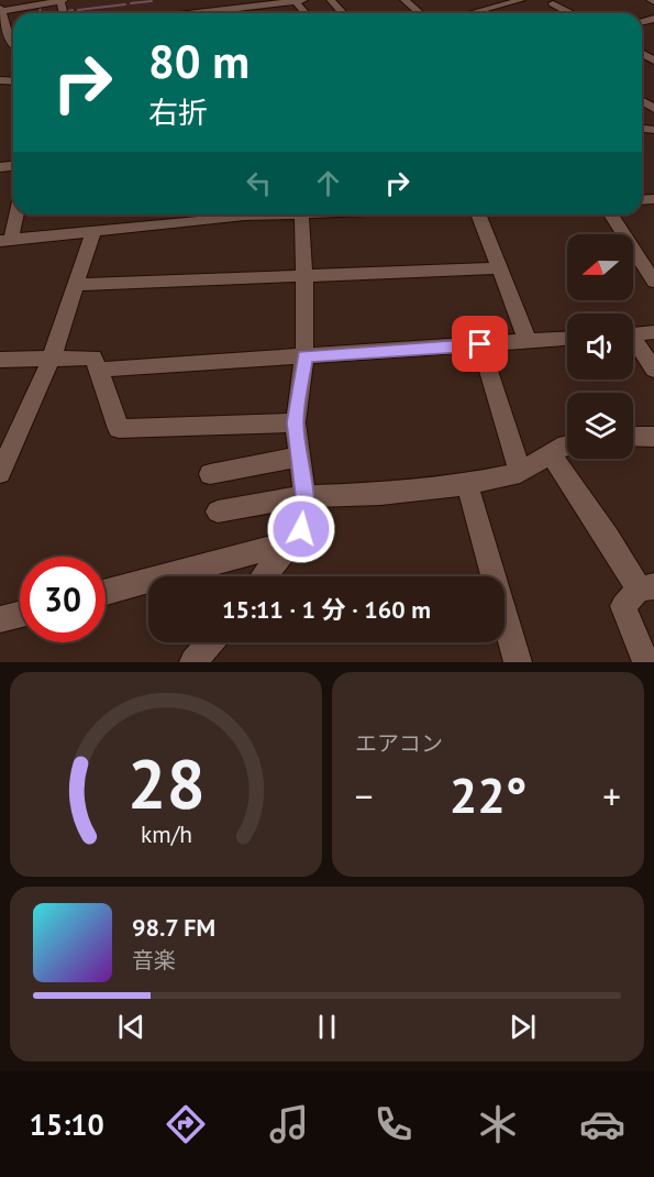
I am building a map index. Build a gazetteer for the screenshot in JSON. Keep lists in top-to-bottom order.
{
  "north": "left",
  "page": {
    "turn": ["80 m", "右折"],
    "limit": "30",
    "trip": "15:11 · 1 分 · 160 m",
    "tile": "エアコン",
    "heat": ["−", "22°", "+"],
    "song": ["98.7 FM", "音楽"],
    "tabs": "15:10",
    "gauge": ["28", "km/h"]
  }
}
